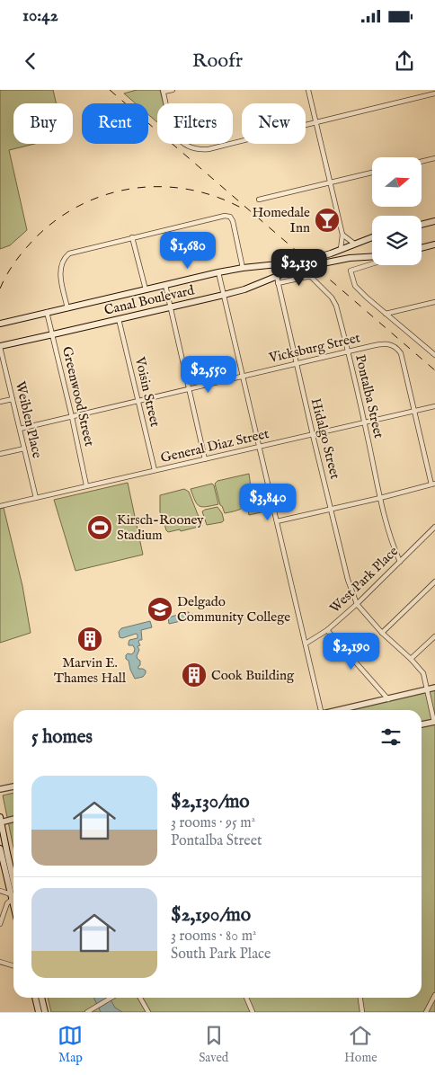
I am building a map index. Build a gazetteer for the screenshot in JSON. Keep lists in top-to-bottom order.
{
  "streets": {
    "main road": ["Canal Boulevard"],
    "street": [
      "Vicksburg Street",
      "Voisin Street",
      "Greenwood Street",
      "Pontalba Street",
      "Weiblen Place",
      "Hidalgo Street",
      "General Diaz Street",
      "West Park Place"
    ]
  },
  "crossings": [
    ["Canal Boulevard", "Voisin Street"],
    ["Canal Boulevard", "Greenwood Street"],
    ["Canal Boulevard", "Pontalba Street"],
    ["Canal Boulevard", "Weiblen Place"],
    ["Canal Boulevard", "Hidalgo Street"],
    ["Vicksburg Street", "Voisin Street"],
    ["Vicksburg Street", "Greenwood Street"],
    ["Vicksburg Street", "Pontalba Street"],
    ["Vicksburg Street", "Weiblen Place"],
    ["Vicksburg Street", "Hidalgo Street"],
    ["Vicksburg Street", "General Diaz Street"],
    ["Voisin Street", "General Diaz Street"],
    ["Greenwood Street", "General Diaz Street"],
    ["Pontalba Street", "Hidalgo Street"],
    ["Pontalba Street", "General Diaz Street"],
    ["Pontalba Street", "West Park Place"],
    ["Weiblen Place", "General Diaz Street"],
    ["Hidalgo Street", "General Diaz Street"],
    ["Hidalgo Street", "West Park Place"]
  ],
  "places": {
    "bar": ["Homedale Inn"],
    "sports": ["Kirsch-Rooney Stadium"],
    "school or university": ["Delgado Community College"],
    "building": ["Marvin E. Thames Hall", "Cook Building"]
  },
  "north": "right",
  "page": {
    "status": "10:42",
    "header": "Roofr",
    "chip": [
      "Buy",
      "Rent",
      "Filters",
      "New"
    ],
    "price": [
      "$1,680",
      "$2,130",
      "$2,550",
      "$3,840",
      "$2,190"
    ],
    "heading": "5 homes",
    "list": [
      {
        "name": "$2,130/mo",
        "note": "3 rooms · 95 m² · Pontalba Street"
      },
      {
        "name": "$2,190/mo",
        "note": "3 rooms · 80 m² · South Park Place"
      }
    ],
    "tabs": ["Map", "Saved", "Home"]
  }
}
